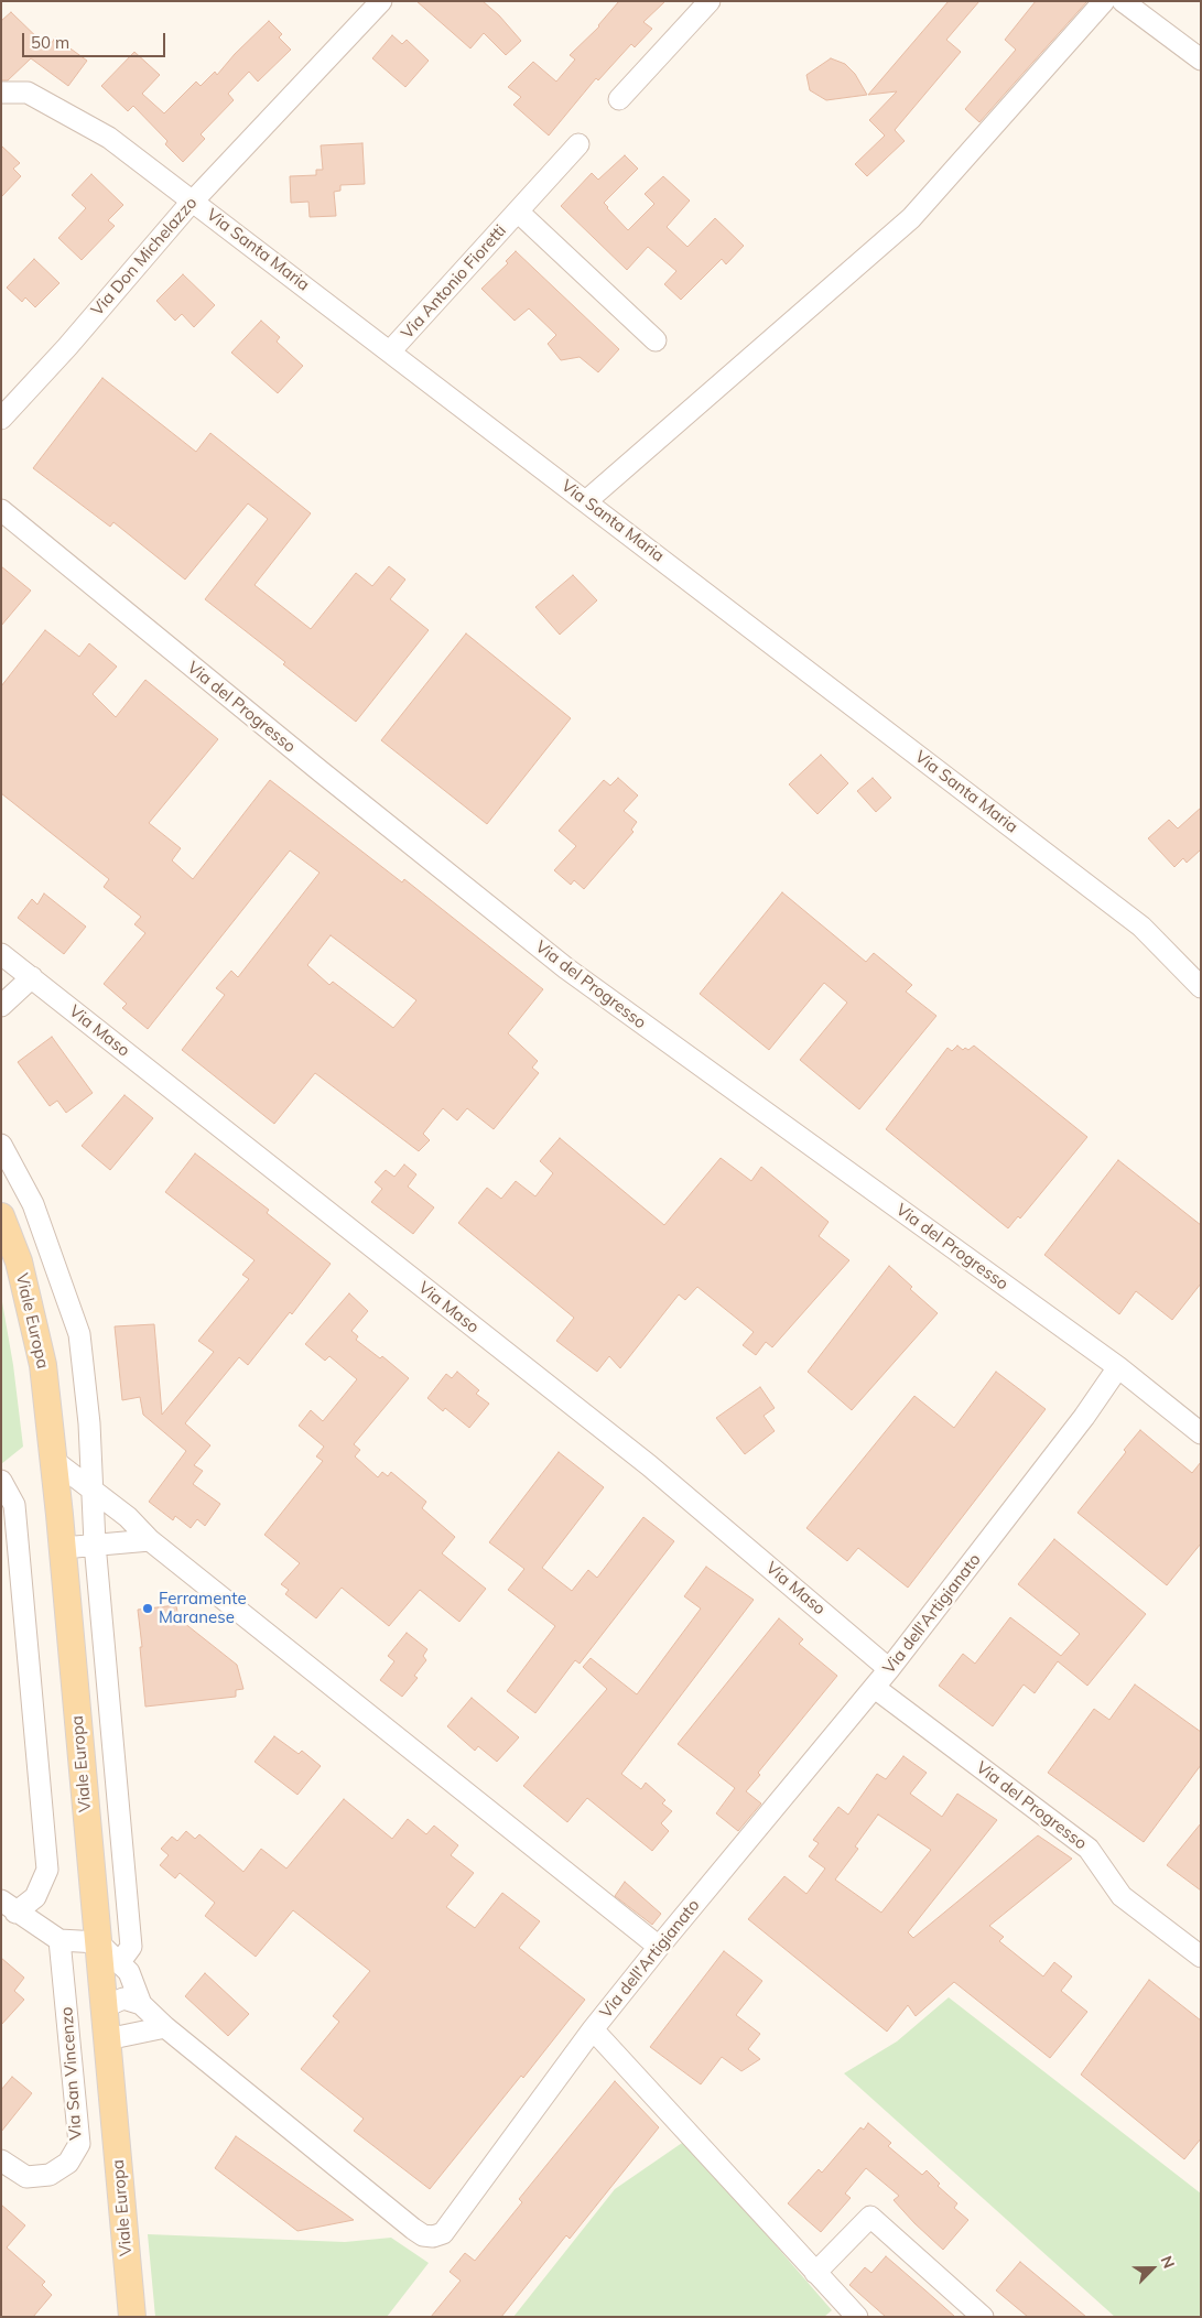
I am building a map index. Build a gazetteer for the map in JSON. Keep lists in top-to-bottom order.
{
  "streets": {
    "main road": ["Viale Europa"],
    "street": [
      "Via Santa Maria",
      "Via Don Michelazzo",
      "Via Antonio Fioretti",
      "Via del Progresso",
      "Via Maso",
      "Via dell'Artigianato",
      "Via San Vincenzo"
    ]
  },
  "crossings": [
    ["Via Santa Maria", "Via Don Michelazzo"],
    ["Via Santa Maria", "Via Antonio Fioretti"],
    ["Via del Progresso", "Via dell'Artigianato"],
    ["Via Maso", "Via dell'Artigianato"]
  ],
  "places": ["Ferramente Maranese"],
  "scale_bar": "50 m",
  "north": "top right"
}
